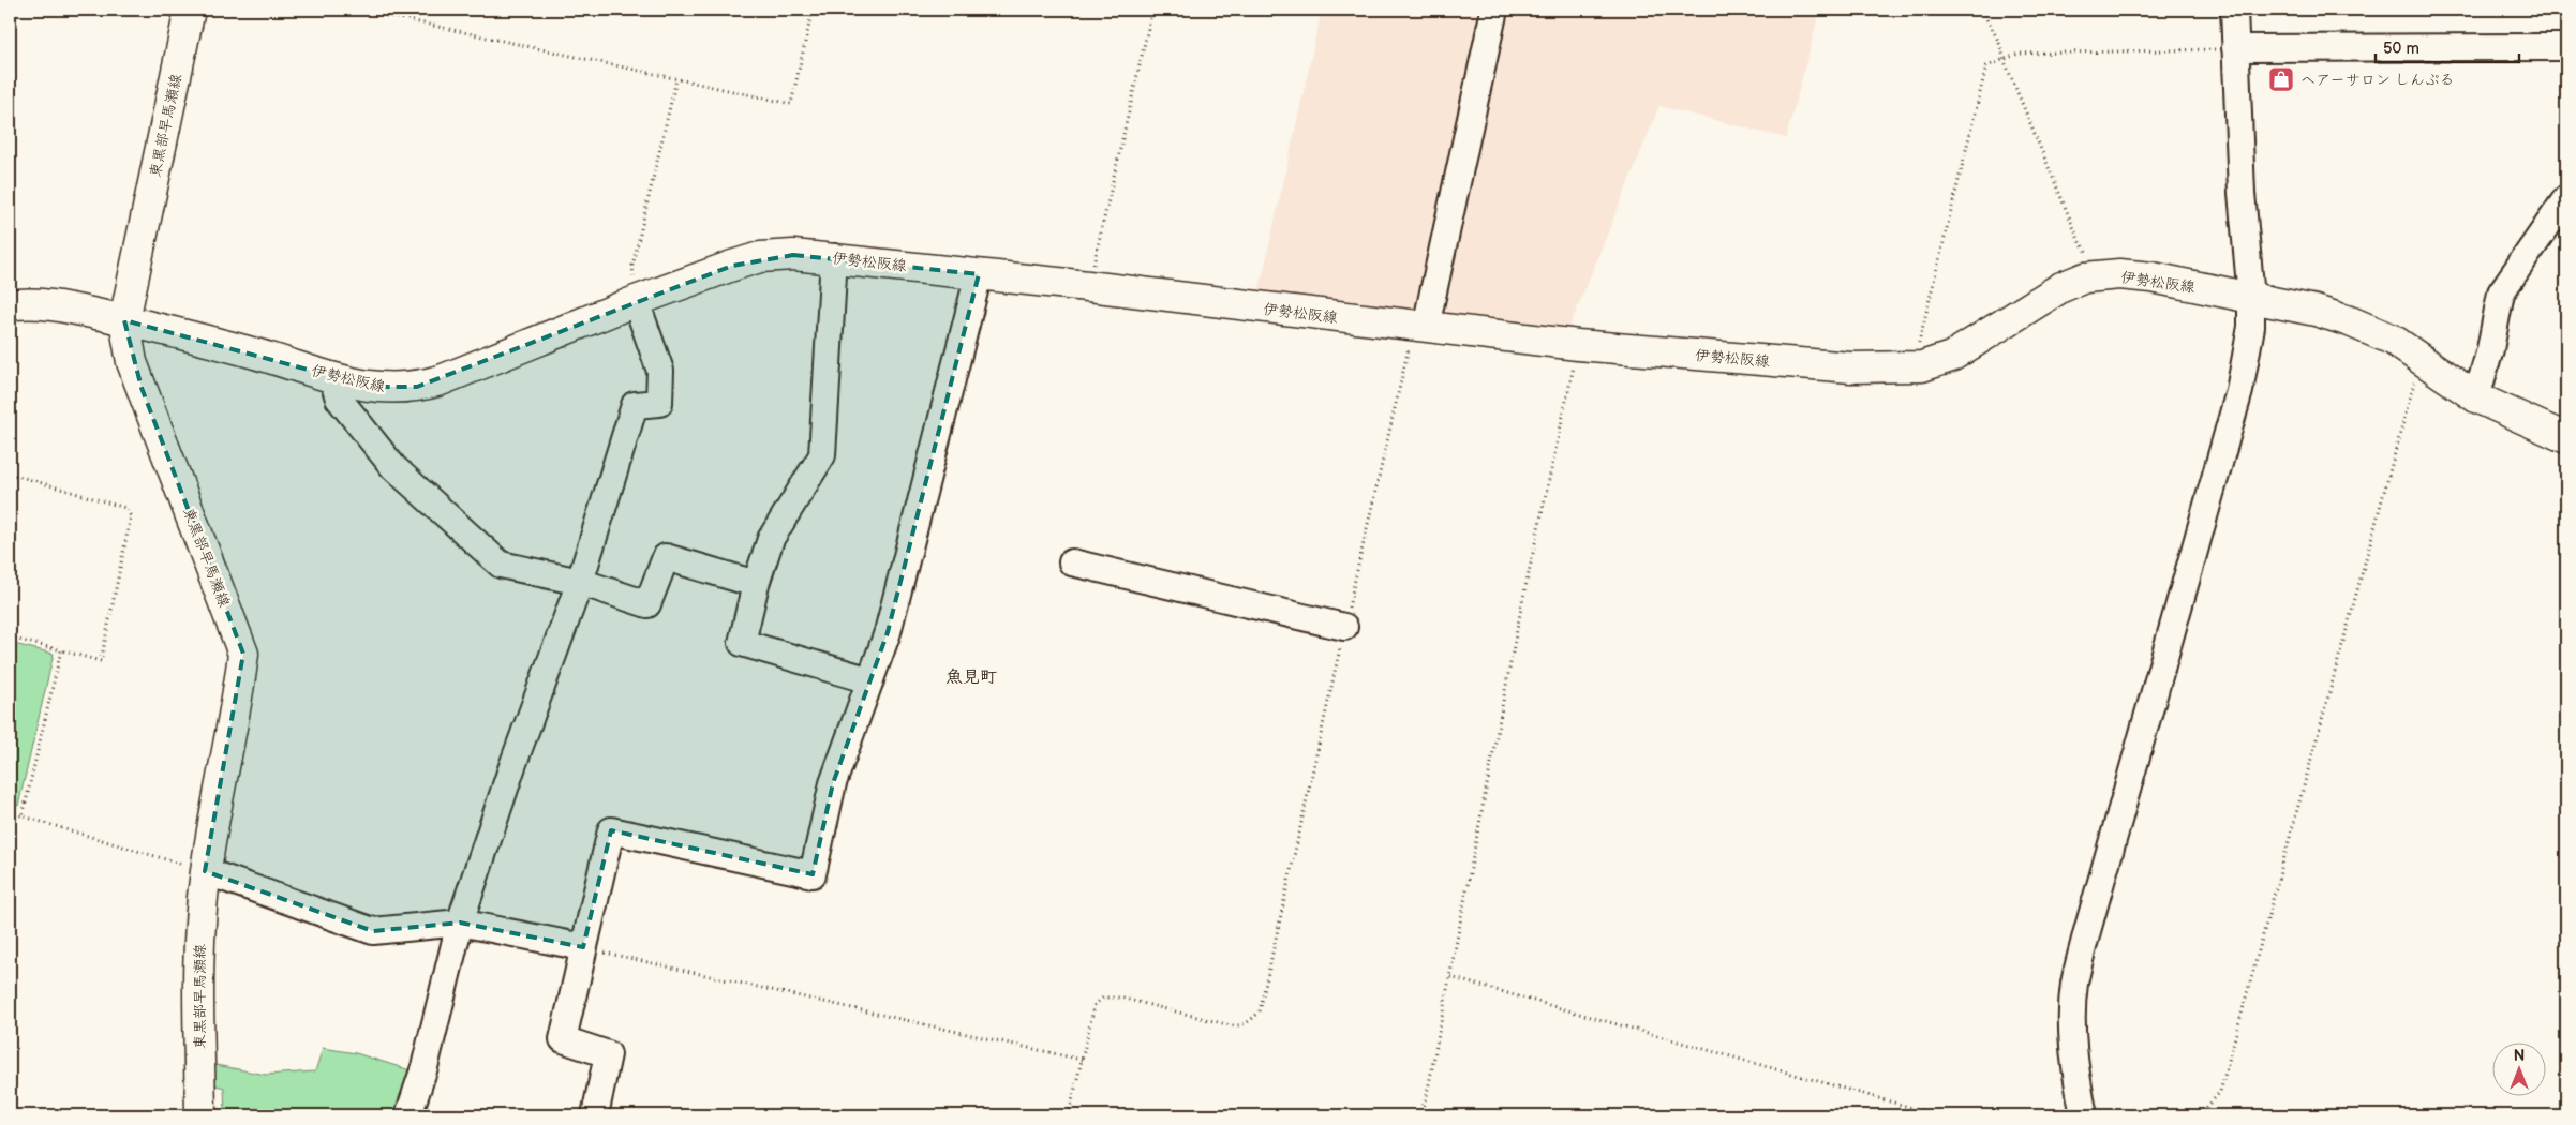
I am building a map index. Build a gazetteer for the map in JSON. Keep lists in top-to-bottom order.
{
  "streets": {
    "main road": ["東黒部早馬瀬線", "伊勢松阪線"]
  },
  "crossings": [
    ["東黒部早馬瀬線", "伊勢松阪線"]
  ],
  "districts": ["魚見町"],
  "places": {
    "shop": ["ヘアーサロン しんぷる"]
  },
  "scale_bar": "50 m",
  "north": "top"
}
